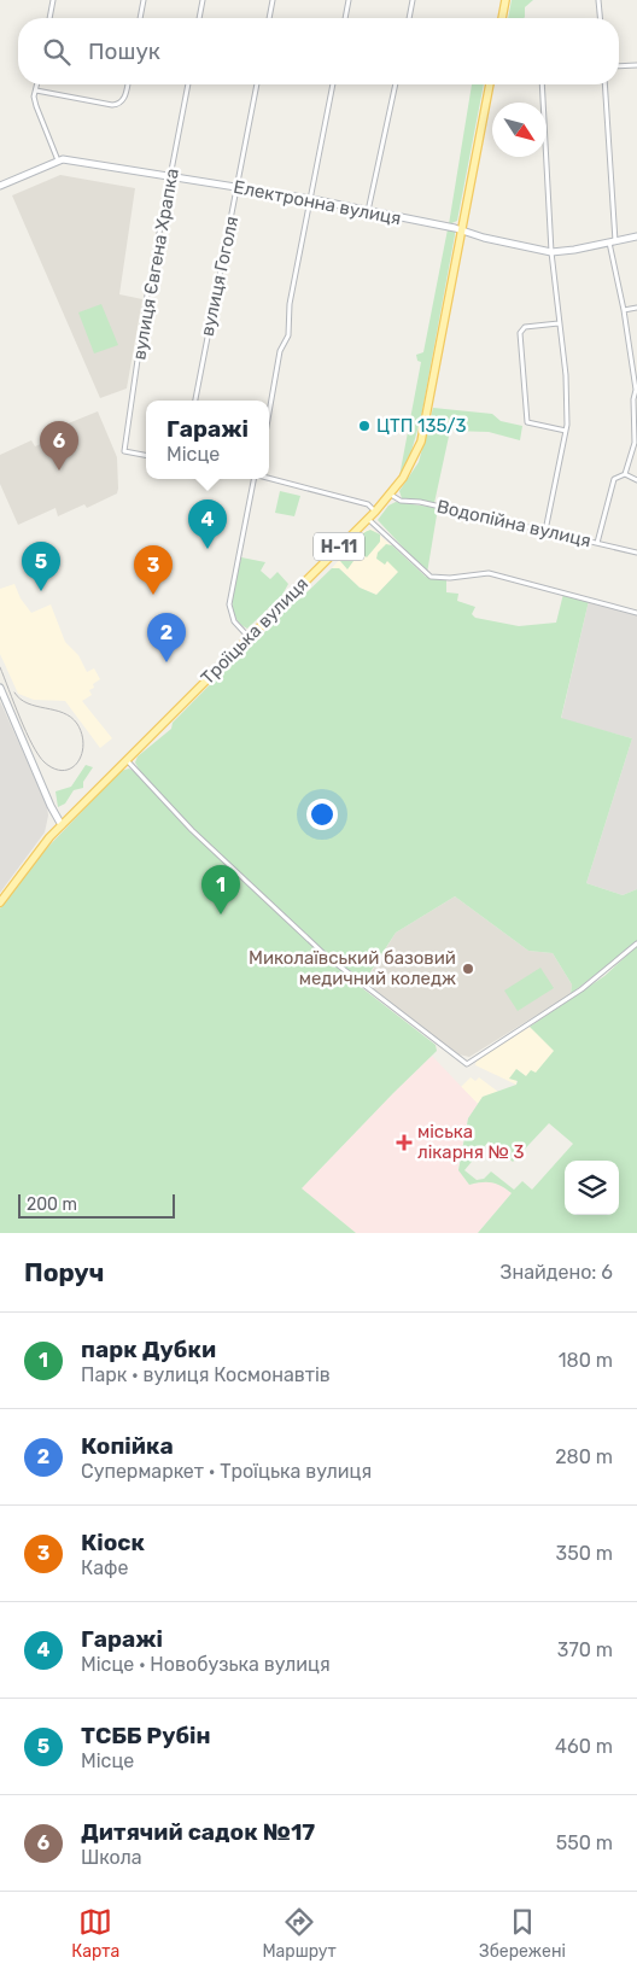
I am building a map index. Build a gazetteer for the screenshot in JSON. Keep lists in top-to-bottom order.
{
  "streets": {
    "main road": ["Н-11", "Троїцька вулиця"],
    "street": [
      "Електронна вулиця",
      "вулиця Євгена Храпка",
      "вулиця Гоголя",
      "Водопійна вулиця"
    ]
  },
  "crossings": [
    ["Електронна вулиця", "вулиця Євгена Храпка"],
    ["Електронна вулиця", "вулиця Гоголя"],
    ["Електронна вулиця", "Троїцька вулиця"],
    ["Водопійна вулиця", "Троїцька вулиця"]
  ],
  "places": {
    "other": ["ЦТП 135/3", "Миколаївський базовий медичний коледж"],
    "health": ["міська лікарня № 3"]
  },
  "scale_bar": "200 m",
  "north": "bottom right",
  "page": {
    "search": "Пошук",
    "popup": ["Гаражі", "Місце"],
    "pins": [
      "6",
      "4",
      "5",
      "3",
      "2",
      "1"
    ],
    "scale": "200 m",
    "heading": ["Поруч", "Знайдено: 6"],
    "list": [
      {
        "mark": "1",
        "name": "парк Дубки",
        "note": "Парк · вулиця Космонавтів",
        "value": "180 m"
      },
      {
        "mark": "2",
        "name": "Копійка",
        "note": "Супермаркет · Троїцька вулиця",
        "value": "280 m"
      },
      {
        "mark": "3",
        "name": "Кіоск",
        "note": "Кафе",
        "value": "350 m"
      },
      {
        "mark": "4",
        "name": "Гаражі",
        "note": "Місце · Новобузька вулиця",
        "value": "370 m"
      },
      {
        "mark": "5",
        "name": "ТСББ Рубін",
        "note": "Місце",
        "value": "460 m"
      },
      {
        "mark": "6",
        "name": "Дитячий садок №17",
        "note": "Школа",
        "value": "550 m"
      }
    ],
    "nav": ["Карта", "Маршрут", "Збережені"]
  }
}
